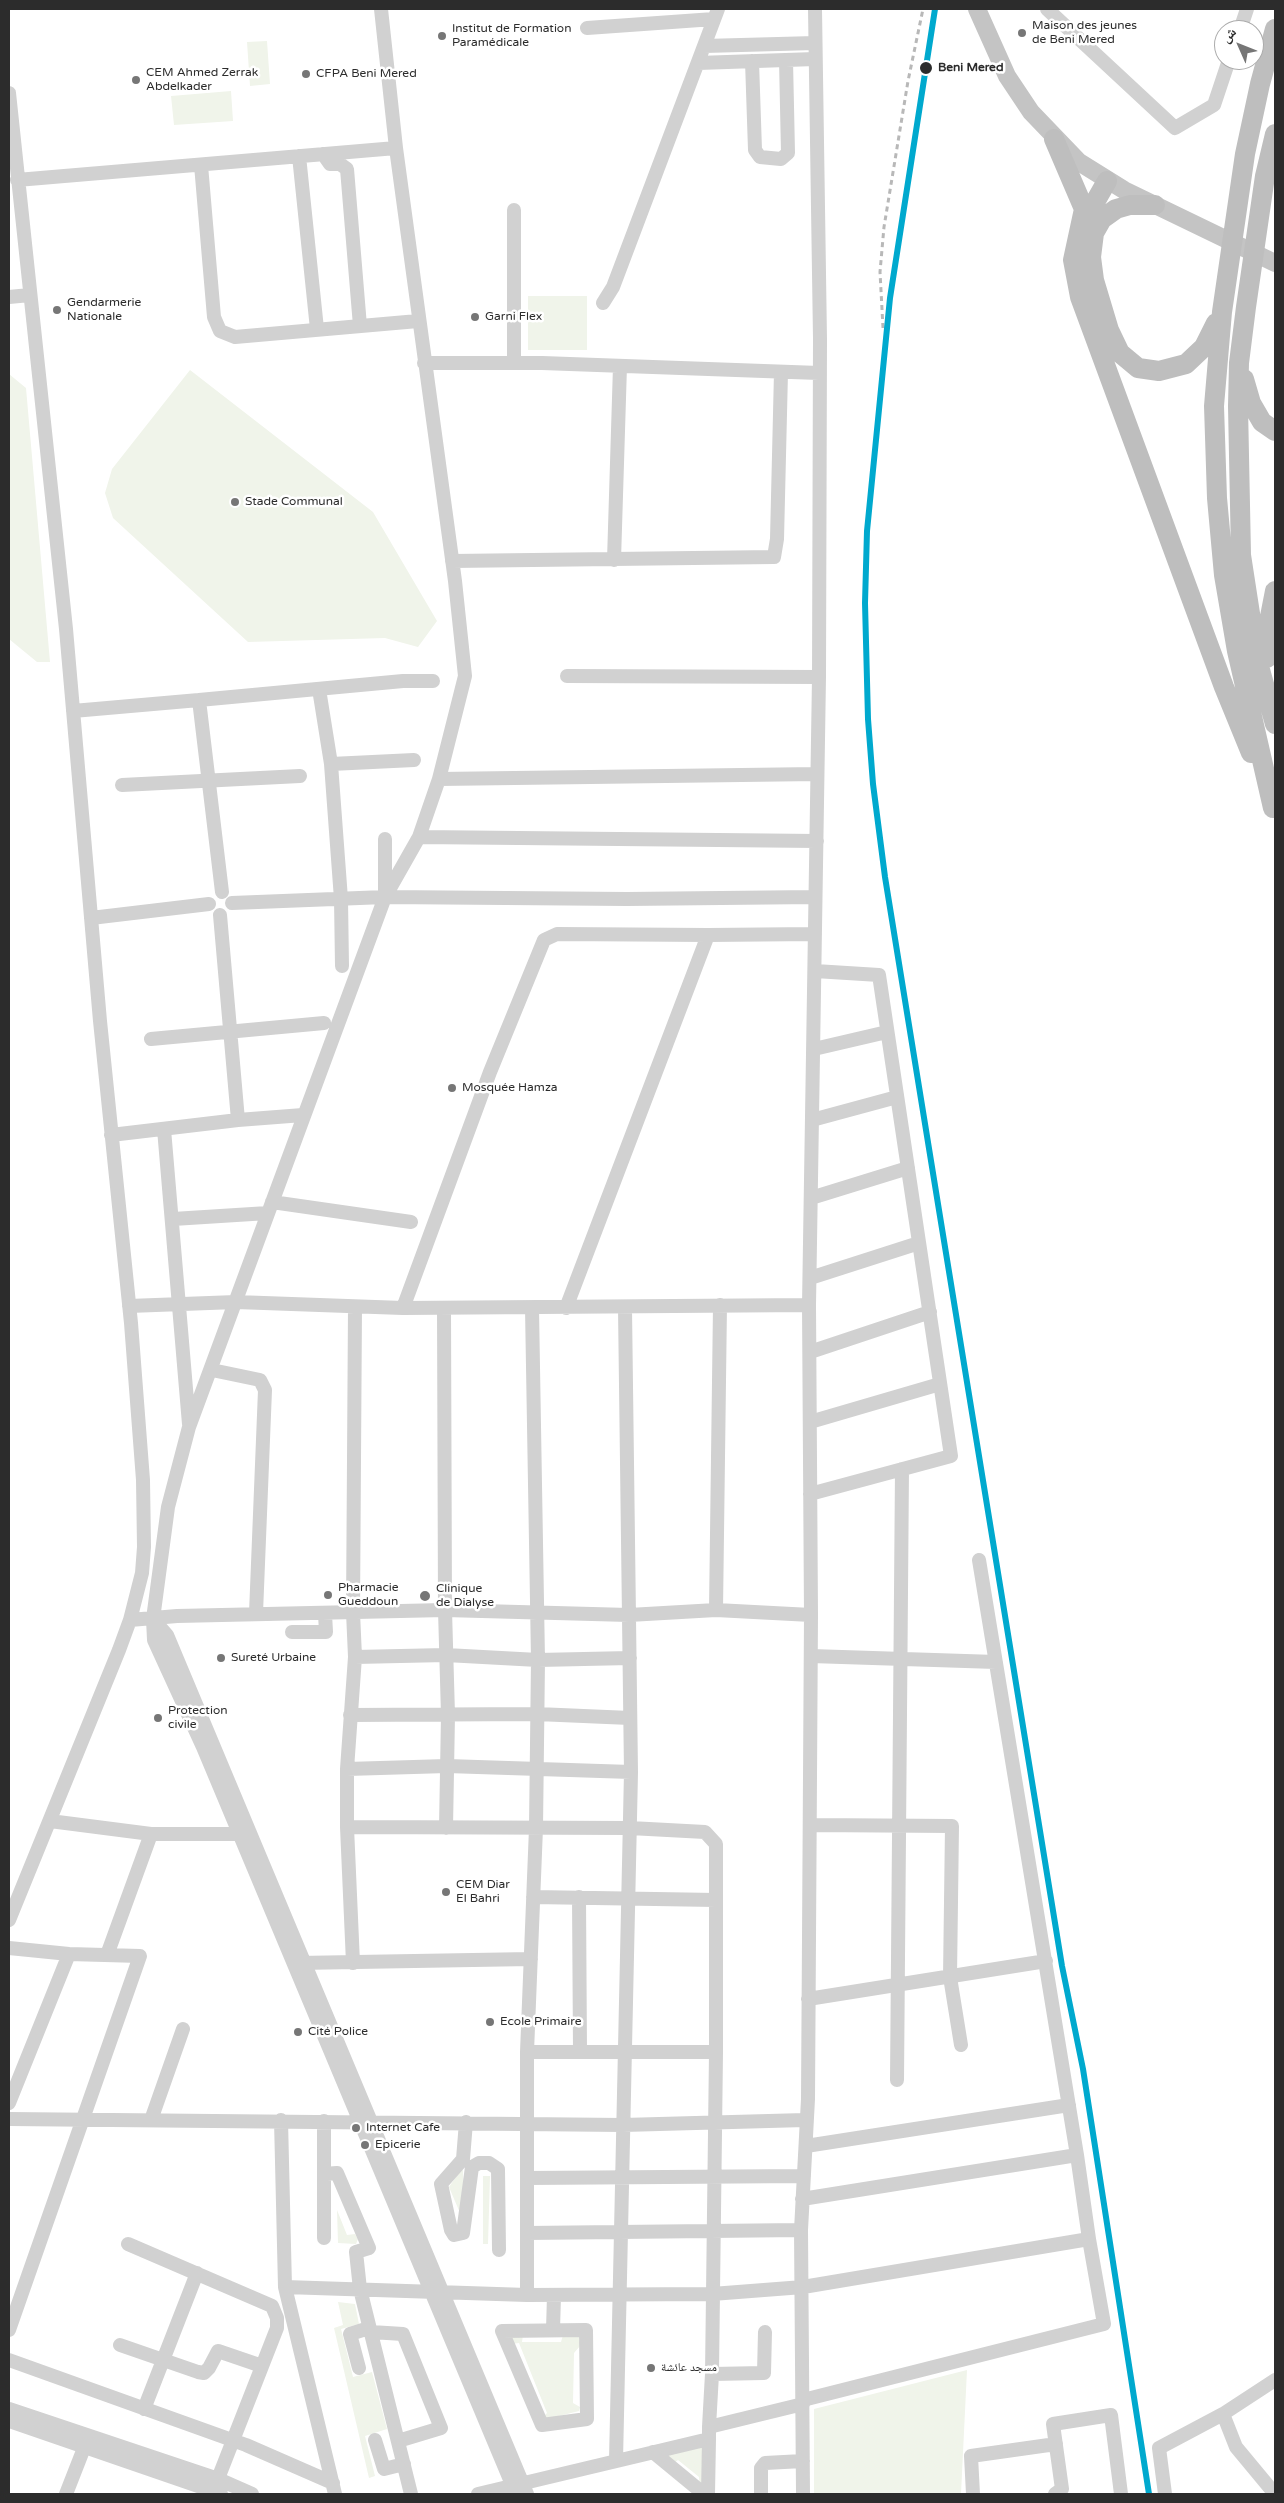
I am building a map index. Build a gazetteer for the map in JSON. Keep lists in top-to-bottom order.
{
  "places": [
    "Maison des jeunes de Beni Mered",
    "Institut de Formation Paramédicale",
    "Beni Mered",
    "CFPA Beni Mered",
    "CEM Ahmed Zerrak Abdelkader",
    "Gendarmerie Nationale",
    "Garni Flex",
    "Stade Communal",
    "Mosquée Hamza",
    "Pharmacie Gueddoun",
    "Clinique de Dialyse",
    "Sureté Urbaine",
    "Protection civile",
    "CEM Diar El Bahri",
    "Ecole Primaire",
    "Cité Police",
    "Internet Cafe",
    "Epicerie",
    "مسجد عائشة"
  ],
  "north": "top left"
}
